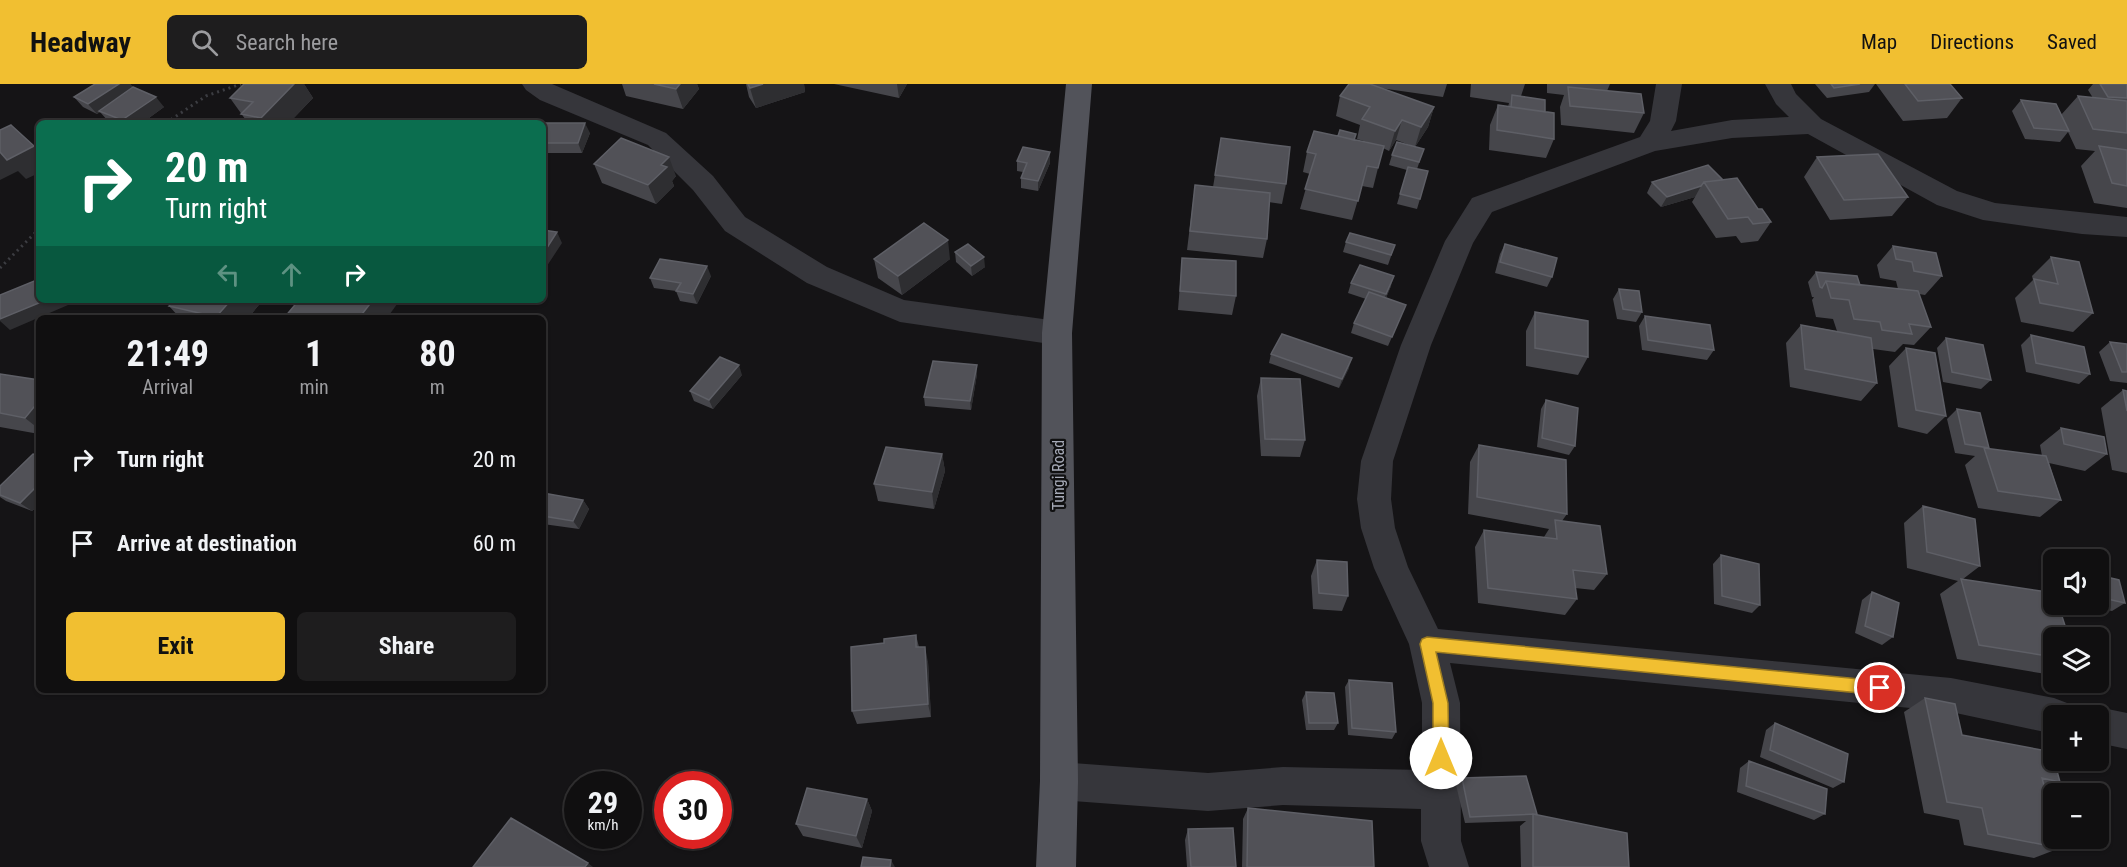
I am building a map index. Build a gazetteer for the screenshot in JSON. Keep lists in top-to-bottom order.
{
  "streets": {
    "main road": ["Tungi Road"]
  },
  "page": {
    "header": "Headway",
    "search": "Search here",
    "nav": ["Map", "Directions", "Saved"],
    "turn": ["20 m", "Turn right"],
    "eta": [
      "21:49",
      "Arrival",
      "1",
      "min",
      "80",
      "m"
    ],
    "list": [
      {
        "name": "Turn right",
        "value": "20 m"
      },
      {
        "name": "Arrive at destination",
        "value": "60 m"
      }
    ],
    "map_buttons": ["+", "−"],
    "buttons": ["Exit", "Share"],
    "speed": "29 km/h",
    "limit": "30"
  }
}
